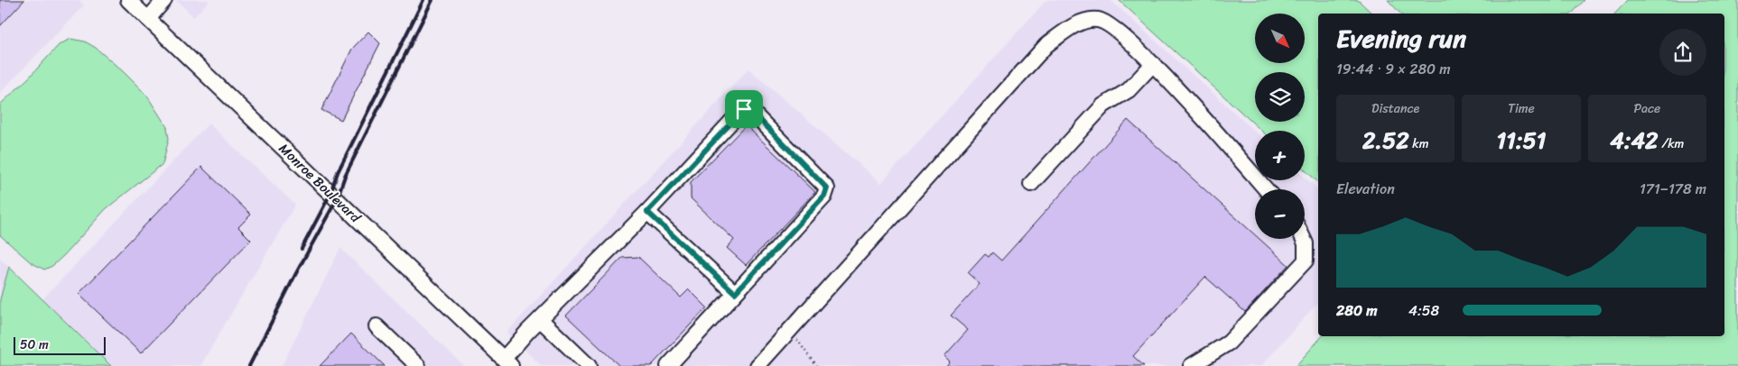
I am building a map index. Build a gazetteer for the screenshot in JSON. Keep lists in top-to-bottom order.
{
  "streets": {
    "street": ["Monroe Boulevard"]
  },
  "scale_bar": "50 m",
  "north": "bottom right",
  "page": {
    "map_buttons": ["+", "−"],
    "heading": ["Evening run", "19:44 · 9 × 280 m"],
    "stats": [
      ["Distance", "2.52 km"],
      ["Time", "11:51"],
      ["Pace", "4:42 /km"]
    ],
    "chart": ["Elevation", "171–178 m"],
    "list": [
      {
        "name": "280 m",
        "note": "4:58"
      }
    ],
    "scale": "50 m"
  }
}
